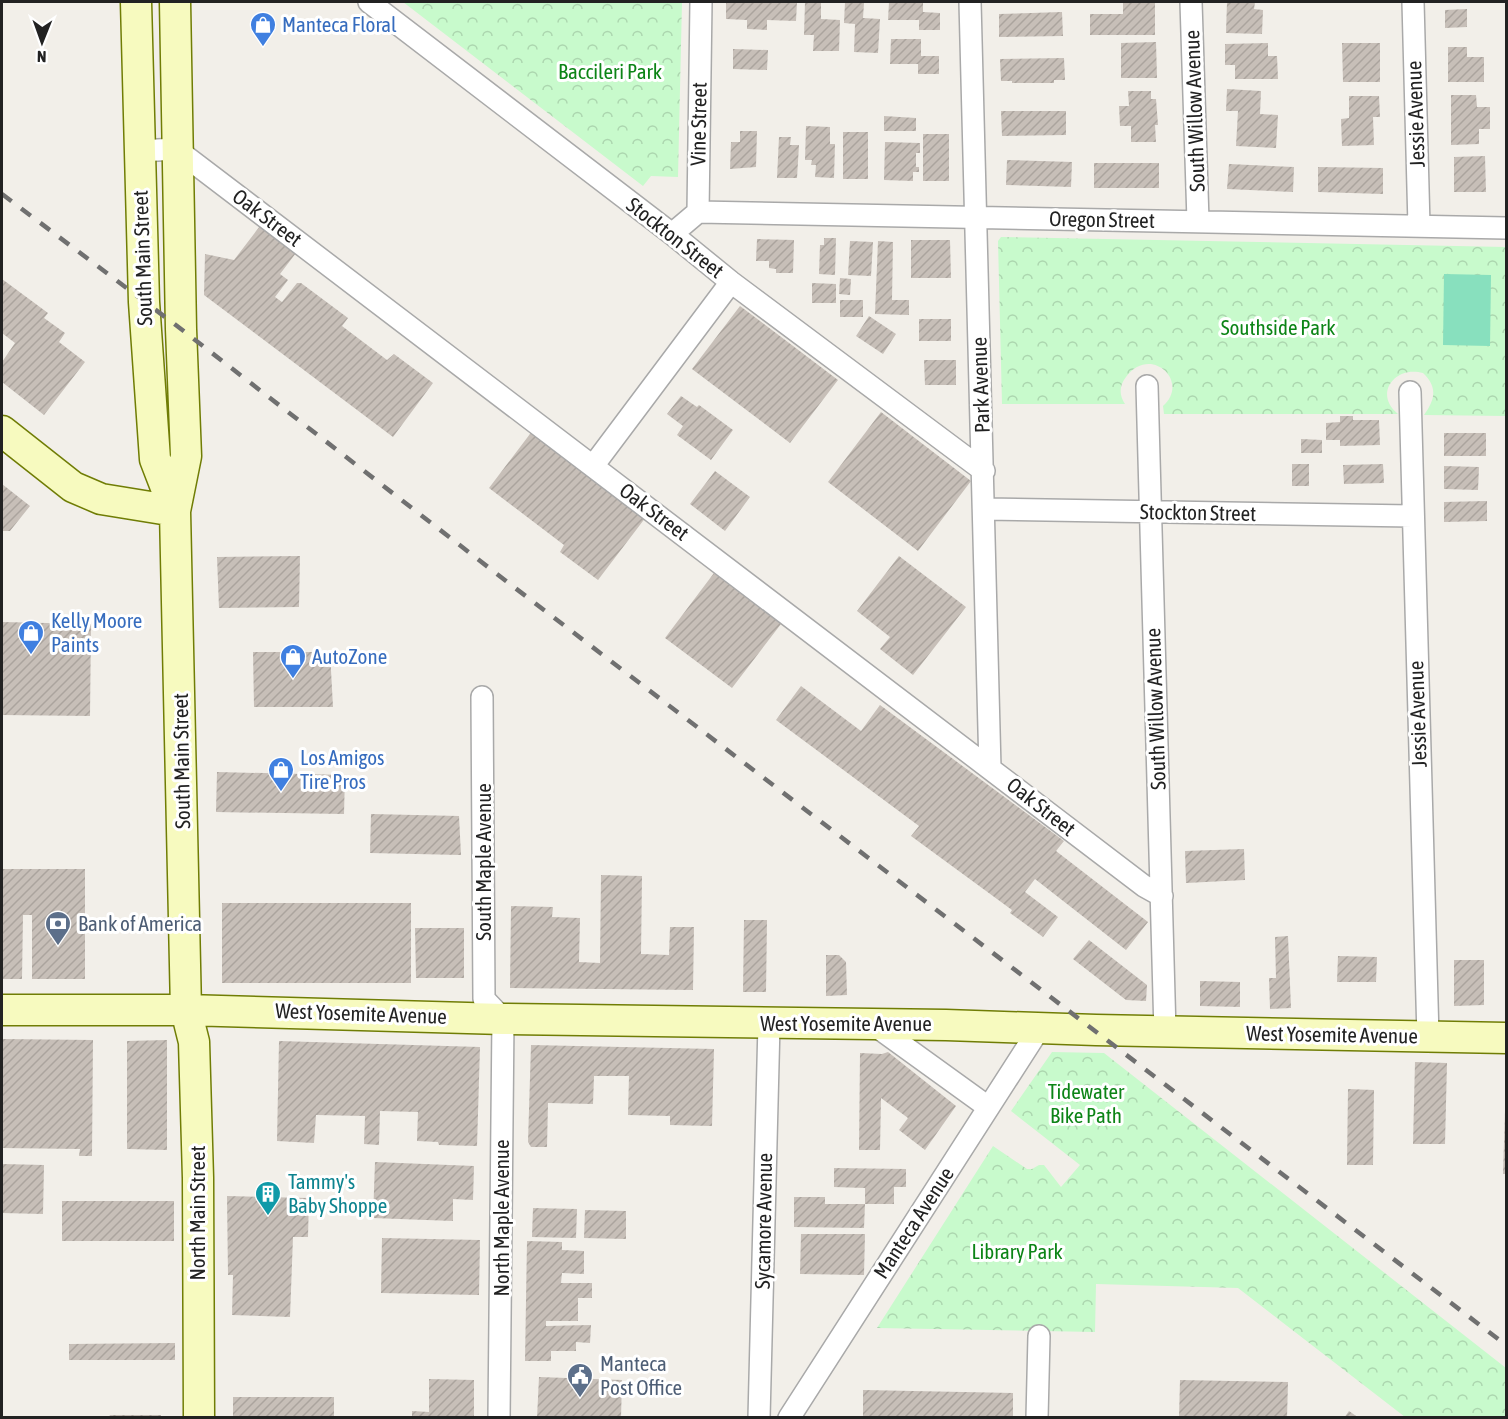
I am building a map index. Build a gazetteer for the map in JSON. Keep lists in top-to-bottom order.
{
  "streets": {
    "main road": ["South Main Street", "West Yosemite Avenue", "North Main Street"],
    "street": [
      "South Willow Avenue",
      "Jessie Avenue",
      "Vine Street",
      "Oak Street",
      "Oregon Street",
      "Stockton Street",
      "Park Avenue",
      "South Maple Avenue",
      "North Maple Avenue",
      "Sycamore Avenue",
      "Manteca Avenue"
    ]
  },
  "crossings": [
    ["South Willow Avenue", "Oak Street"],
    ["South Willow Avenue", "Oregon Street"],
    ["South Willow Avenue", "Stockton Street"],
    ["South Willow Avenue", "West Yosemite Avenue"],
    ["Jessie Avenue", "Oregon Street"],
    ["Jessie Avenue", "Stockton Street"],
    ["Jessie Avenue", "West Yosemite Avenue"],
    ["Vine Street", "Oregon Street"],
    ["Oak Street", "South Main Street"],
    ["Oak Street", "Park Avenue"],
    ["Oregon Street", "Park Avenue"],
    ["Stockton Street", "Park Avenue"],
    ["South Main Street", "West Yosemite Avenue"],
    ["South Main Street", "North Main Street"],
    ["South Maple Avenue", "West Yosemite Avenue"],
    ["South Maple Avenue", "North Maple Avenue"],
    ["West Yosemite Avenue", "North Main Street"],
    ["West Yosemite Avenue", "North Maple Avenue"],
    ["West Yosemite Avenue", "Sycamore Avenue"],
    ["West Yosemite Avenue", "Manteca Avenue"]
  ],
  "parks": [
    "Baccileri Park",
    "Southside Park",
    "Tidewater Bike Path",
    "Library Park"
  ],
  "places": {
    "shop": [
      "Manteca Floral",
      "Kelly Moore Paints",
      "AutoZone",
      "Los Amigos Tire Pros"
    ],
    "bank": ["Bank of America"],
    "building": ["Tammy's Baby Shoppe"],
    "public building": ["Manteca Post Office"]
  },
  "north": "bottom"
}
